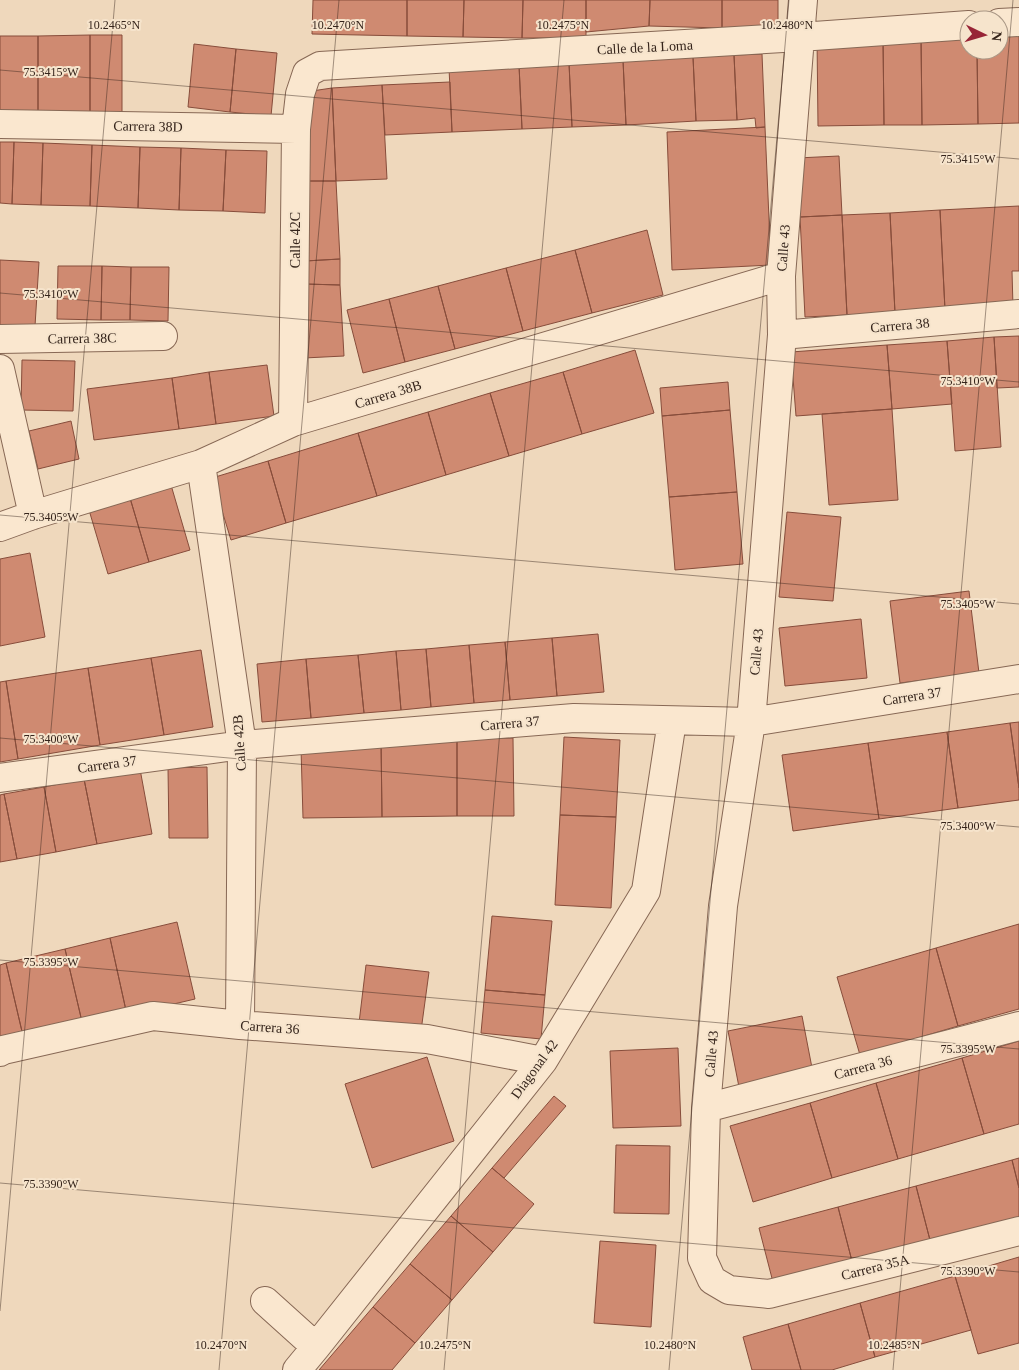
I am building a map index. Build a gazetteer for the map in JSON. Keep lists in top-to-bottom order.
{
  "streets": {
    "street": [
      "Calle de la Loma",
      "Carrera 38D",
      "Calle 42C",
      "Calle 43",
      "Carrera 38",
      "Carrera 38C",
      "Carrera 38B",
      "Carrera 37",
      "Calle 42B",
      "Carrera 36",
      "Diagonal 42",
      "Carrera 35A"
    ]
  },
  "crossings": [
    ["Calle de la Loma", "Calle 42C"],
    ["Calle de la Loma", "Calle 43"],
    ["Carrera 38D", "Calle 42C"],
    ["Calle 42C", "Carrera 38B"],
    ["Calle 43", "Carrera 38"],
    ["Calle 43", "Carrera 38B"],
    ["Calle 43", "Carrera 37"],
    ["Calle 43", "Carrera 36"],
    ["Calle 43", "Carrera 35A"],
    ["Carrera 38B", "Calle 42B"],
    ["Carrera 37", "Calle 42B"],
    ["Carrera 37", "Diagonal 42"],
    ["Calle 42B", "Carrera 36"],
    ["Carrera 36", "Diagonal 42"]
  ],
  "north": "right",
  "coordinates": [
    "10.2470°N",
    "10.2475°N",
    "10.2480°N",
    "10.2465°N",
    "75.3415°W",
    "75.3410°W",
    "75.3405°W",
    "75.3400°W",
    "75.3395°W",
    "75.3390°W",
    "10.2485°N"
  ]
}
